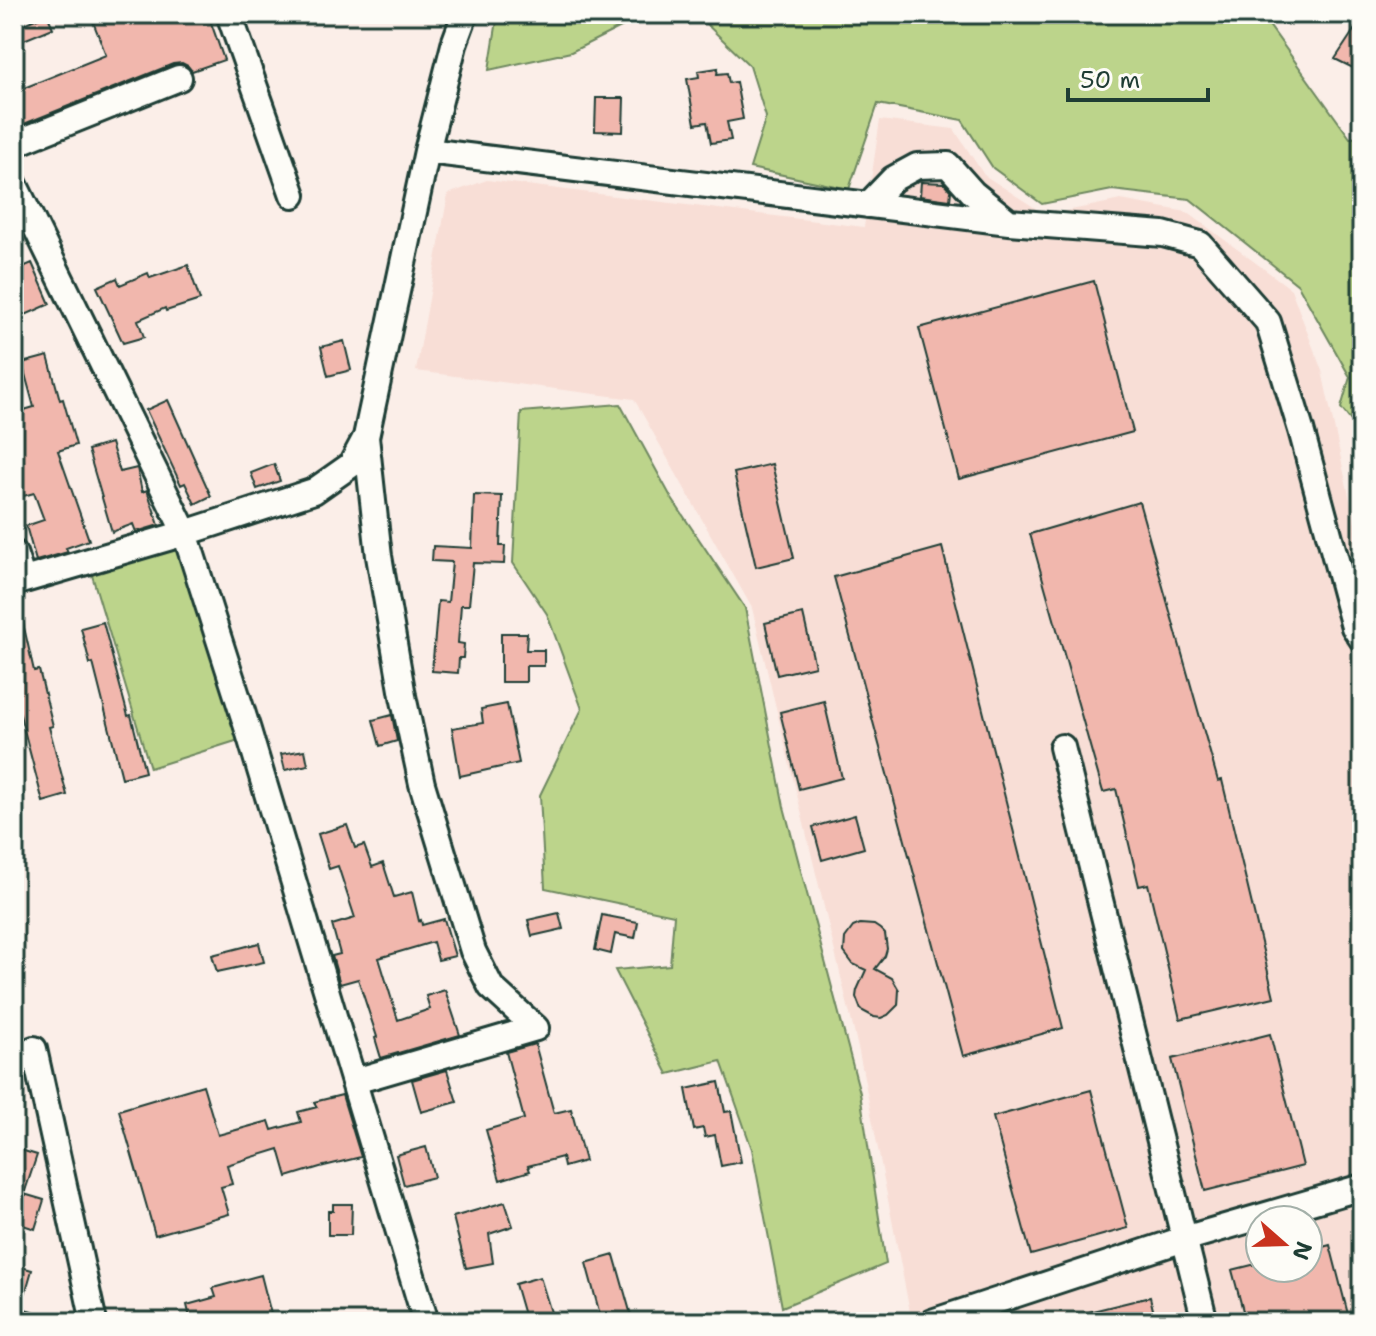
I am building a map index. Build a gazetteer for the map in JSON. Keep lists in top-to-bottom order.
{
  "scale_bar": "50 m",
  "north": "right"
}
